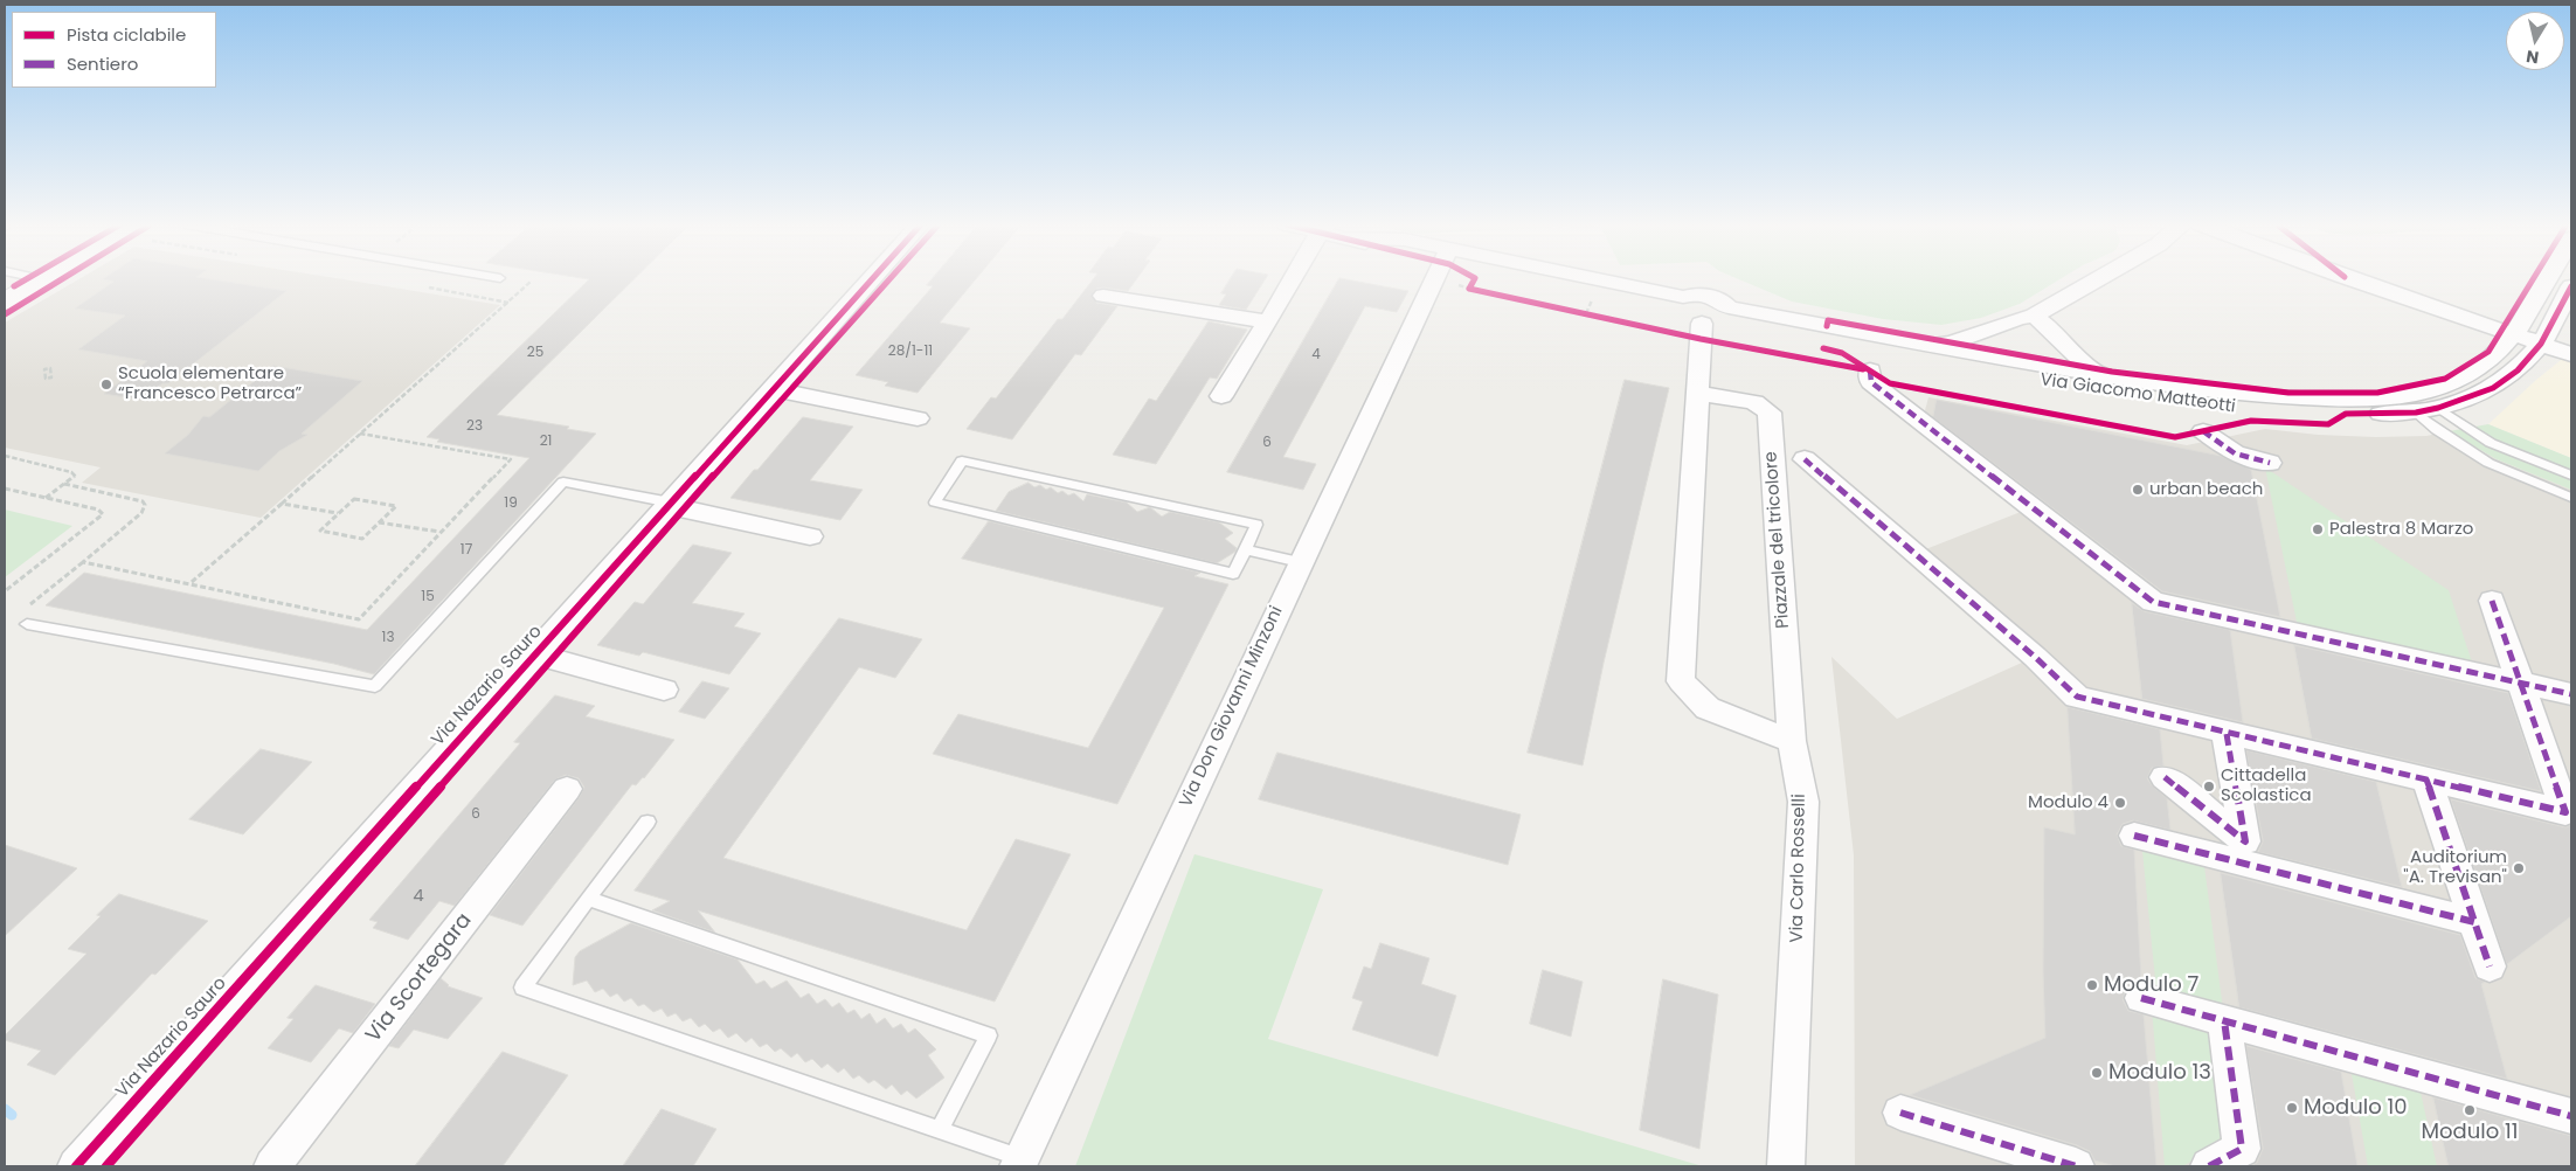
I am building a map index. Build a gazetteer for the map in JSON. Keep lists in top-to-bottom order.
{
  "streets": {
    "street": [
      "Via Giacomo Matteotti",
      "Piazzale del tricolore",
      "Via Nazario Sauro",
      "Via Don Giovanni Minzoni",
      "Via Carlo Rosselli",
      "Via Scortegara"
    ]
  },
  "crossings": [
    ["Piazzale del tricolore", "Via Carlo Rosselli"]
  ],
  "places": [
    "Scuola elementare “Francesco Petrarca”",
    "urban beach",
    "Palestra 8 Marzo",
    "Cittadella Scolastica",
    "Modulo 4",
    "Auditorium \"A. Trevisan\"",
    "Modulo 7",
    "Modulo 13",
    "Modulo 10",
    "Modulo 11"
  ],
  "house_numbers": [
    "28/1-11",
    "25",
    "4",
    "23",
    "21",
    "6",
    "19",
    "17",
    "15",
    "13",
    "6",
    "4"
  ],
  "legend": ["Pista ciclabile", "Sentiero"],
  "north": "bottom"
}
